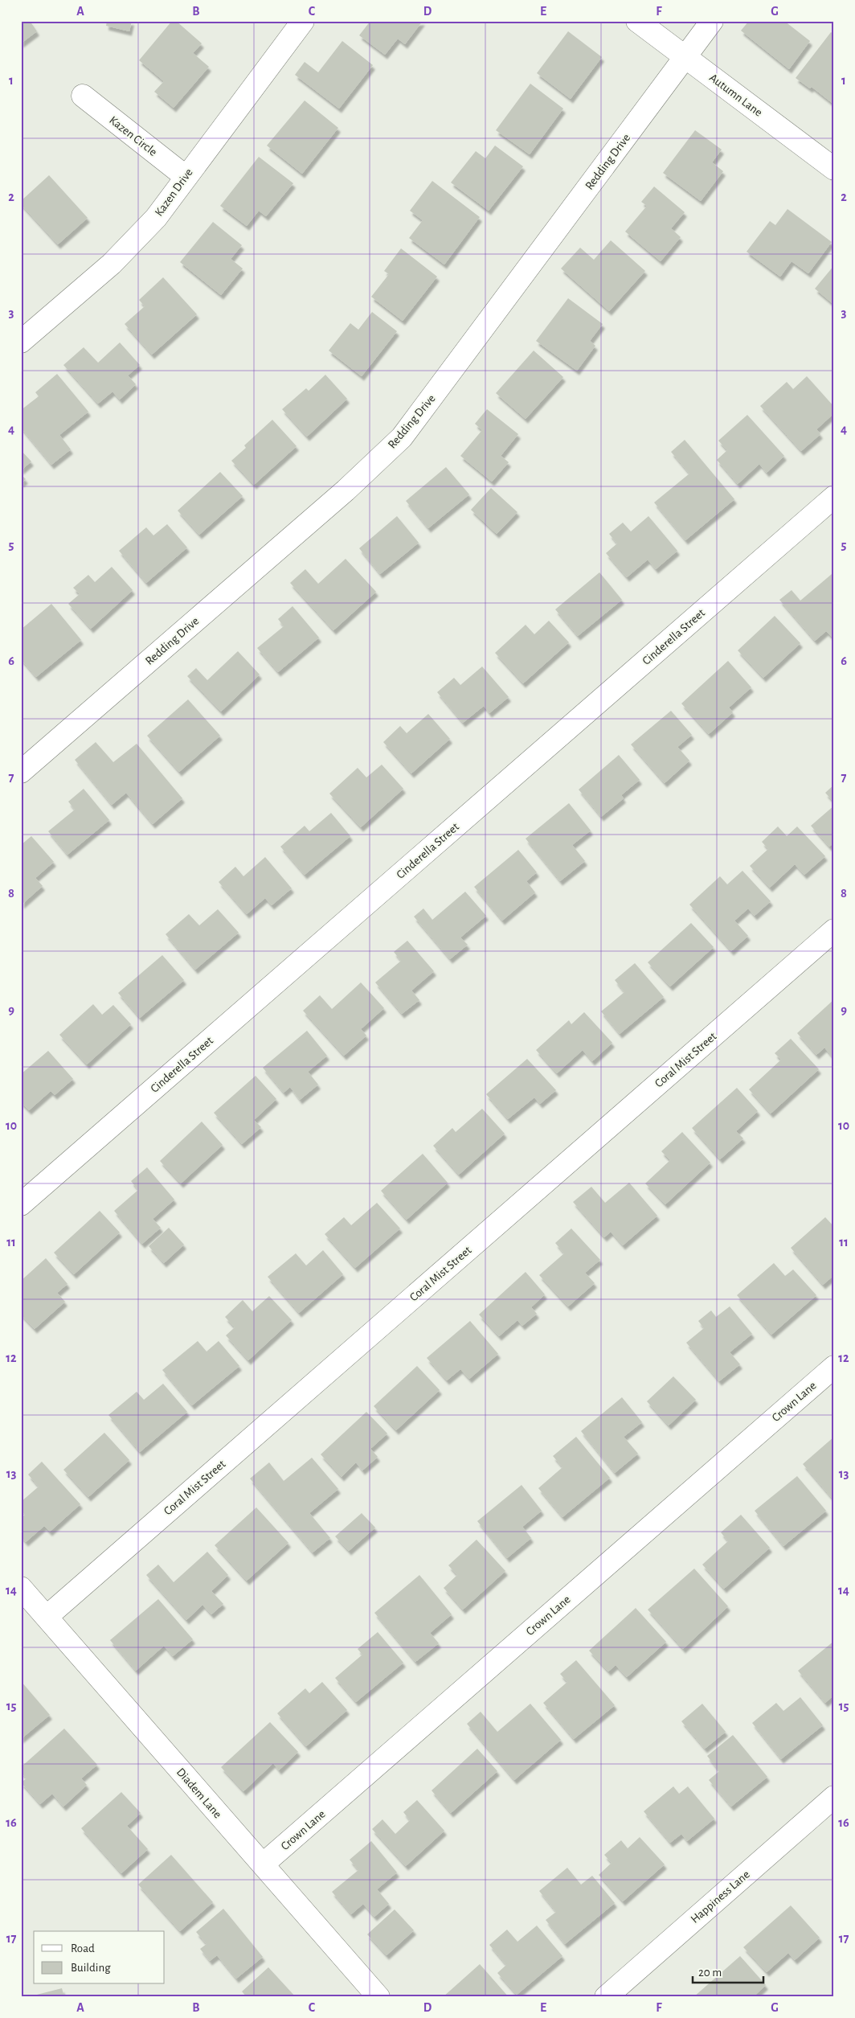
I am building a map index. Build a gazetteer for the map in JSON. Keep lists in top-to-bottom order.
{
  "streets": {
    "street": [
      "Autumn Lane",
      "Kazen Circle",
      "Redding Drive",
      "Kazen Drive",
      "Cinderella Street",
      "Coral Mist Street",
      "Crown Lane",
      "Diadem Lane",
      "Happiness Lane"
    ]
  },
  "crossings": [
    ["Autumn Lane", "Redding Drive"],
    ["Kazen Circle", "Kazen Drive"],
    ["Coral Mist Street", "Diadem Lane"],
    ["Crown Lane", "Diadem Lane"]
  ],
  "legend": ["Road", "Building"],
  "scale_bar": "20 m",
  "grid": {
    "columns": [
      "A",
      "B",
      "C",
      "D",
      "E",
      "F",
      "G"
    ],
    "rows": [
      "1",
      "2",
      "3",
      "4",
      "5",
      "6",
      "7",
      "8",
      "9",
      "10",
      "11",
      "12",
      "13",
      "14",
      "15",
      "16",
      "17"
    ]
  }
}
